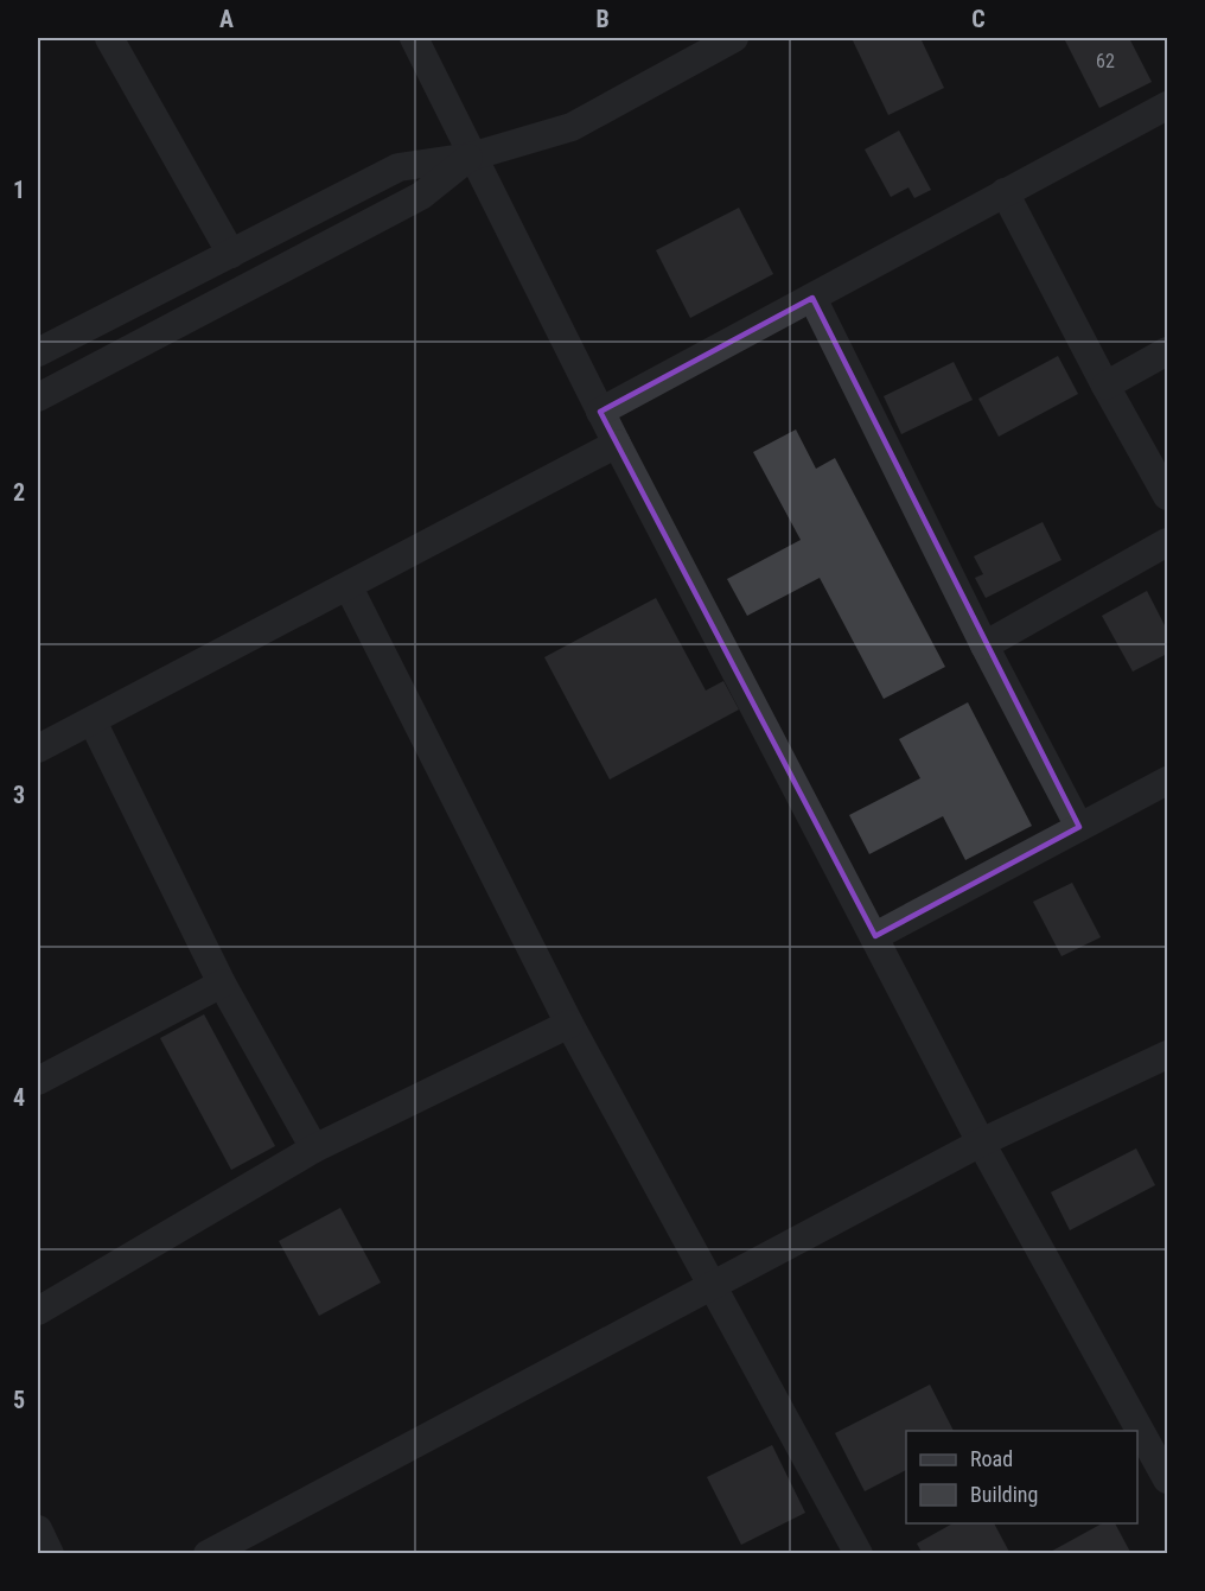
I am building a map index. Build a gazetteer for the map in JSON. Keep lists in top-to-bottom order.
{
  "house_numbers": ["62"],
  "legend": ["Road", "Building"],
  "grid": {
    "columns": ["A", "B", "C"],
    "rows": [
      "1",
      "2",
      "3",
      "4",
      "5"
    ]
  }
}
